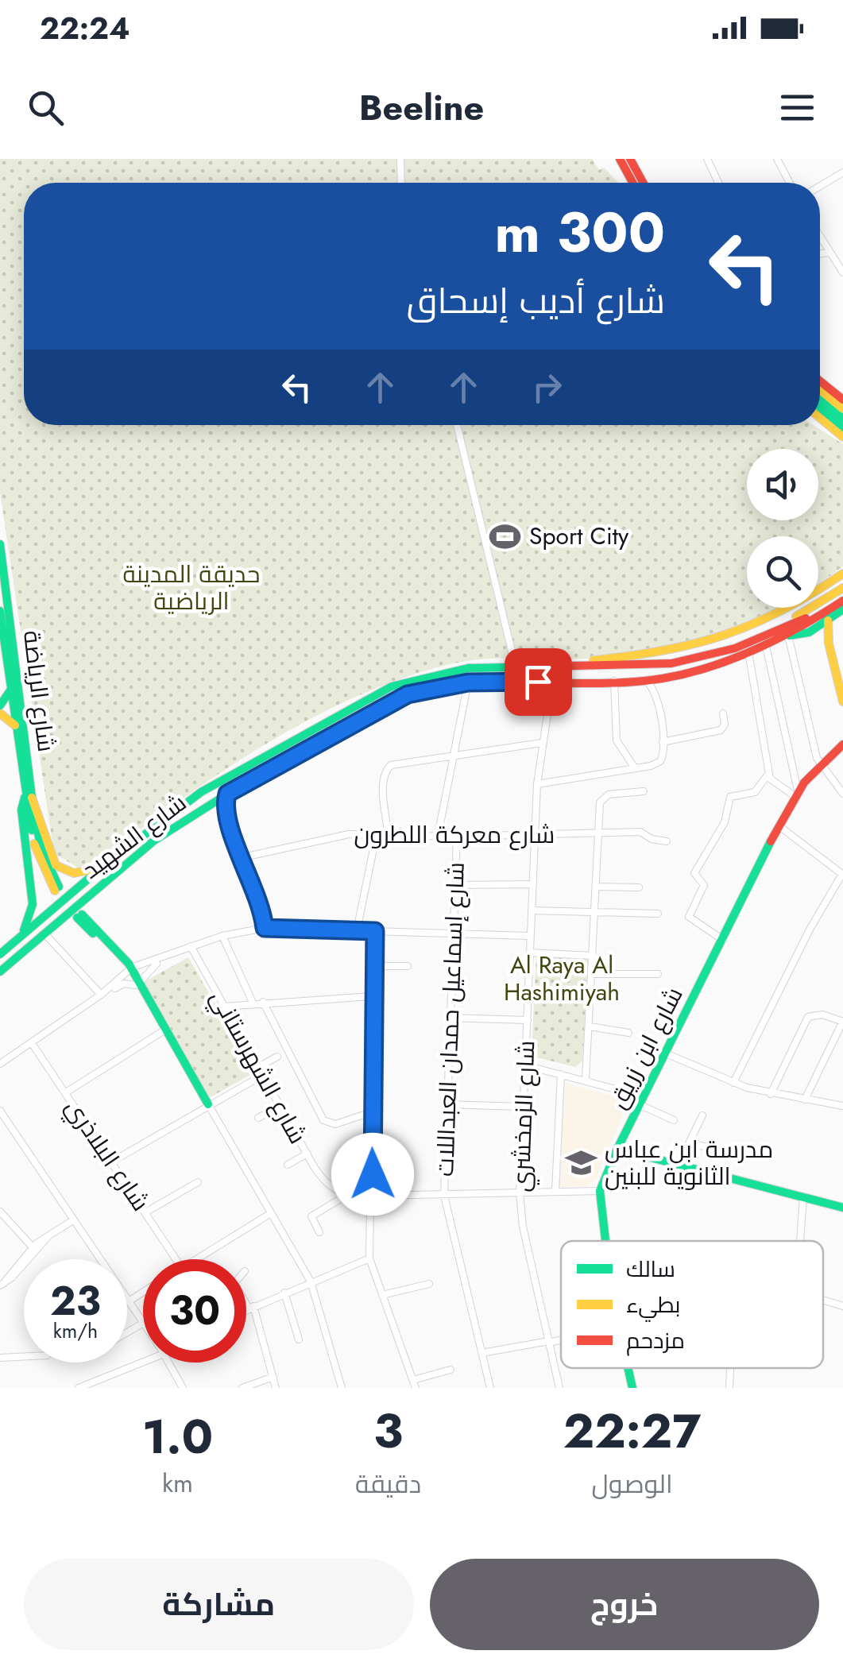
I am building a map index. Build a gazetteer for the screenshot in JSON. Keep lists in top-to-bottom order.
{
  "streets": {
    "main road": ["شارع الرياضة", "شارع الشهيد", "شارع ابن زريق"],
    "street": [
      "شارع معركة اللطرون",
      "شارع إسماعيل حمدان العبداللات",
      "شارع الشهرستاني",
      "شارع الزمخشري",
      "شارع البلاذري"
    ]
  },
  "crossings": [
    ["شارع معركة اللطرون", "شارع إسماعيل حمدان العبداللات"],
    ["شارع معركة اللطرون", "شارع الزمخشري"],
    ["شارع الشهيد", "شارع الزمخشري"]
  ],
  "parks": ["حديقة المدينة الرياضية", "Al Raya Al Hashimiyah"],
  "places": {
    "sports": ["Sport City"],
    "school or university": ["مدرسة ابن عباس الثانوية للبنين"]
  },
  "legend": ["سالك", "بطيء", "مزدحم"],
  "page": {
    "status": "22:24",
    "header": "Beeline",
    "turn": ["300 m", "شارع أديب إسحاق"],
    "speed": "23 km/h",
    "limit": "30",
    "eta": [
      "22:27",
      "الوصول",
      "3",
      "دقيقة",
      "1.0",
      "km"
    ],
    "buttons": ["خروج", "مشاركة"]
  }
}
